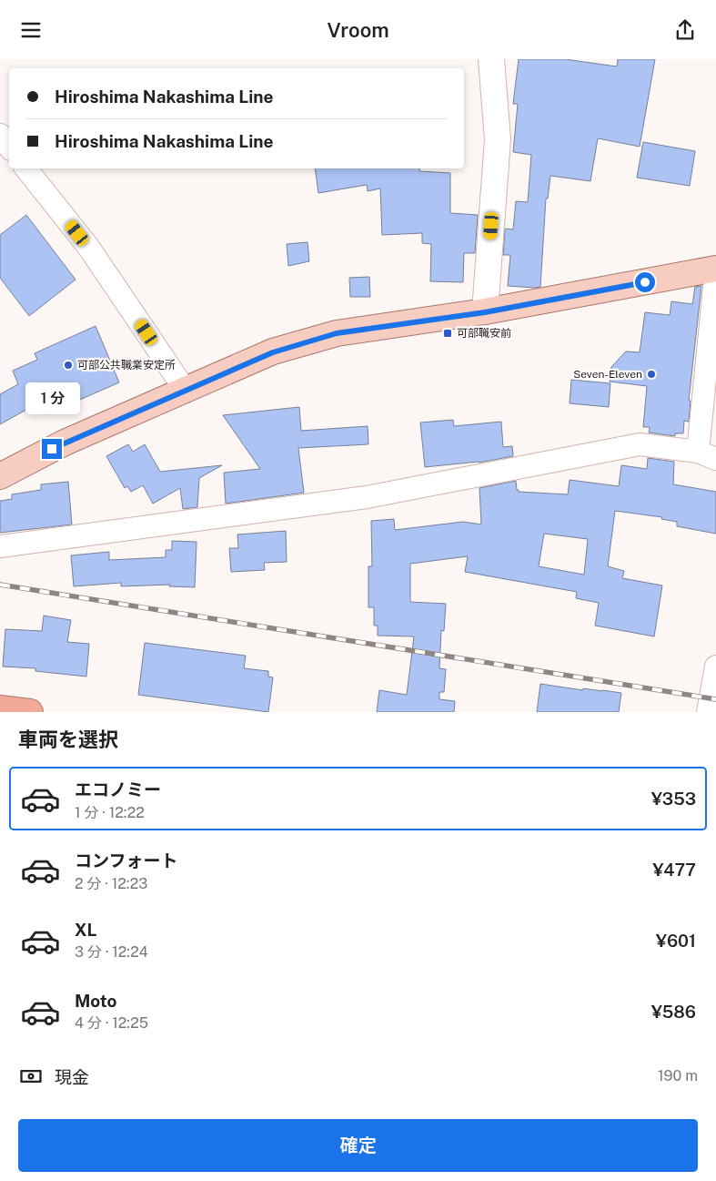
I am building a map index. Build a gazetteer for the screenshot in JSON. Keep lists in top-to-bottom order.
{
  "places": {
    "transit": ["可部職安前"],
    "other": ["可部公共職業安定所", "Seven-Eleven"]
  },
  "page": {
    "header": "Vroom",
    "banner": ["Hiroshima Nakashima Line", "Hiroshima Nakashima Line"],
    "bubble": "1 分",
    "heading": "車両を選択",
    "list": [
      {
        "name": "エコノミー",
        "note": "1 分 · 12:22",
        "value": "¥353"
      },
      {
        "name": "コンフォート",
        "note": "2 分 · 12:23",
        "value": "¥477"
      },
      {
        "name": "XL",
        "note": "3 分 · 12:24",
        "value": "¥601"
      },
      {
        "name": "Moto",
        "note": "4 分 · 12:25",
        "value": "¥586"
      }
    ],
    "pay": ["現金", "190 m"],
    "buttons": "確定"
  }
}
